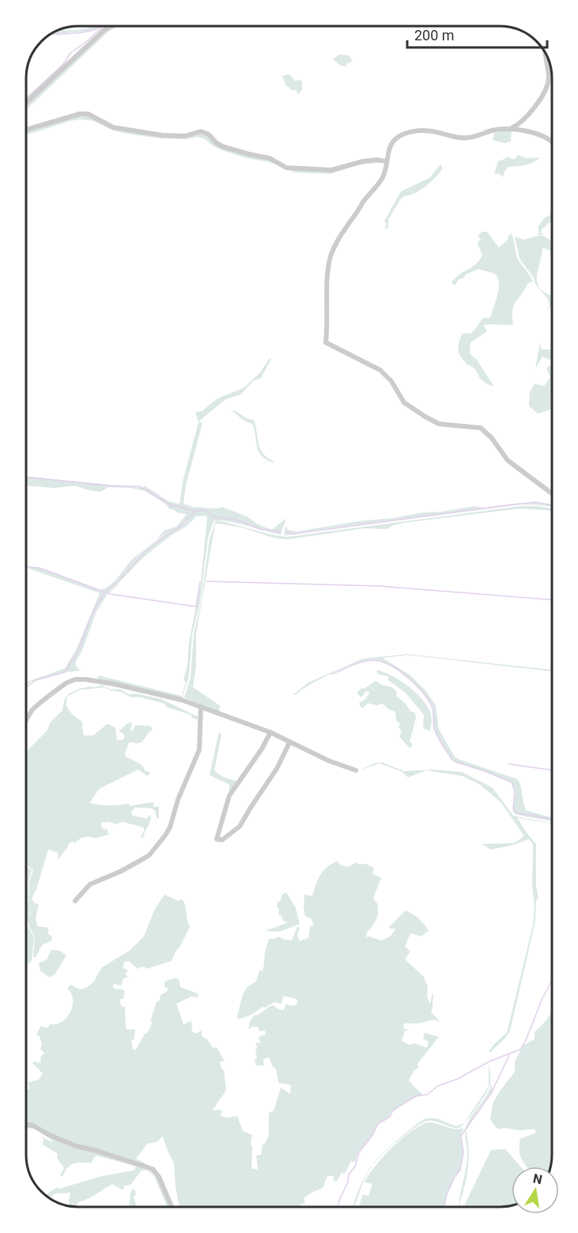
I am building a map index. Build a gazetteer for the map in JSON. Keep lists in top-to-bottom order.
{
  "scale_bar": "200 m",
  "north": "top"
}
